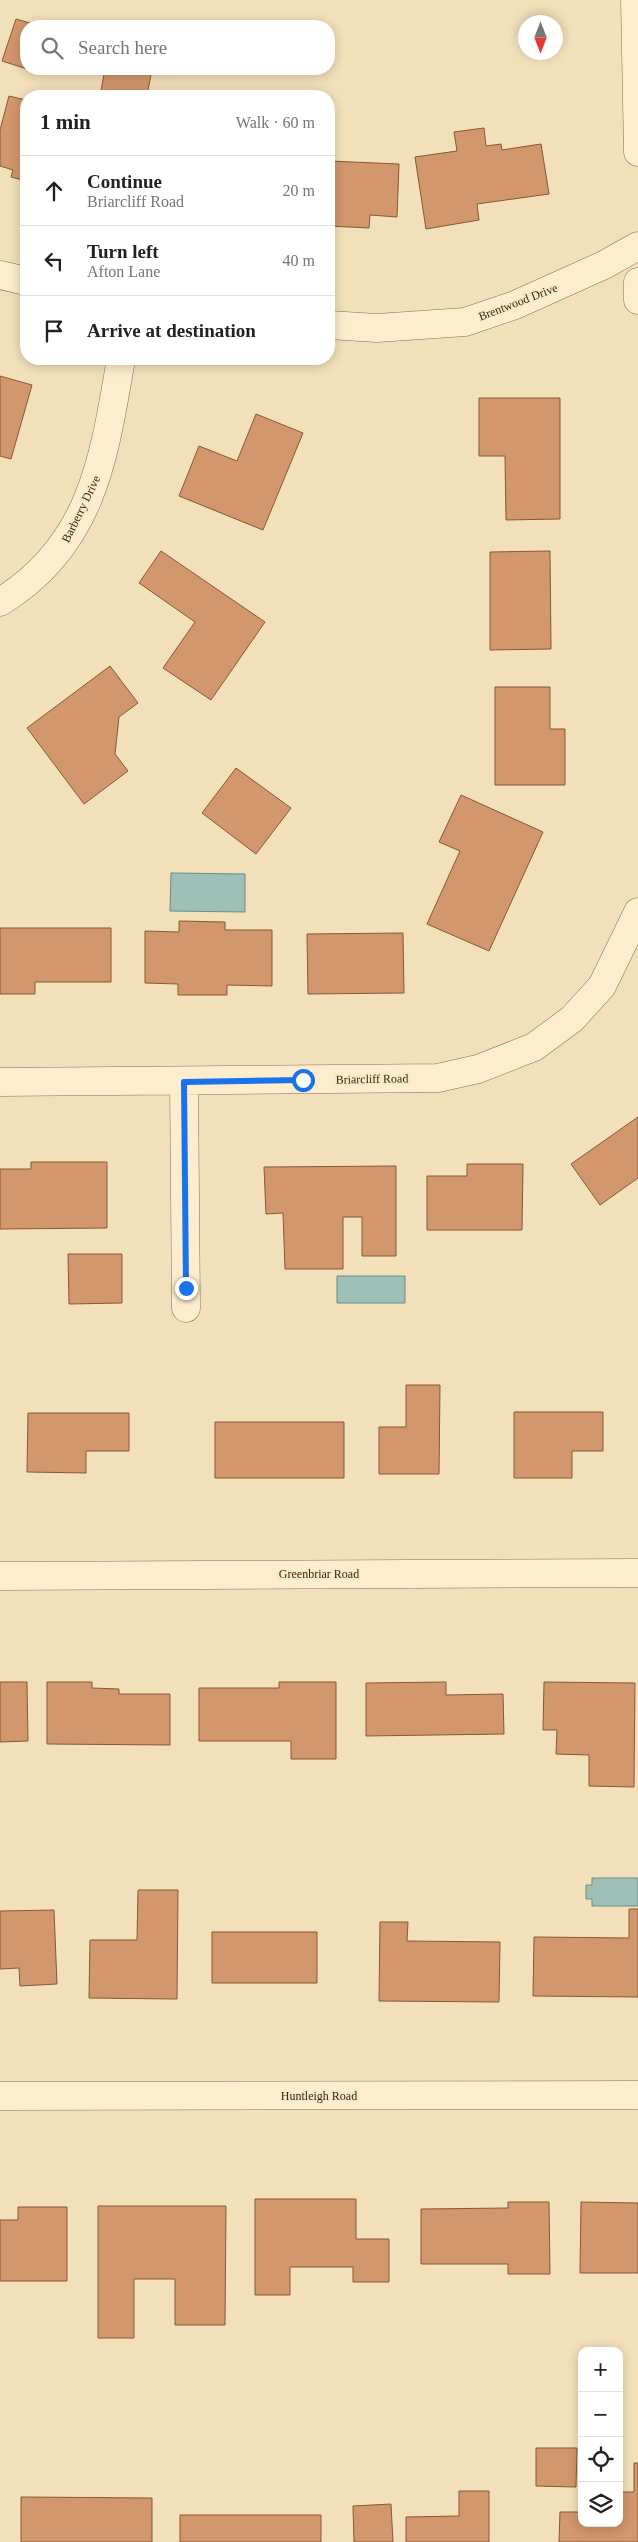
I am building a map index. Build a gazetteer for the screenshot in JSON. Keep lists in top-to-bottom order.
{
  "streets": {
    "street": [
      "Brentwood Drive",
      "Barberry Drive",
      "Briarcliff Road",
      "Greenbriar Road",
      "Huntleigh Road"
    ]
  },
  "north": "bottom",
  "page": {
    "search": "Search here",
    "heading": ["1 min", "Walk · 60 m"],
    "list": [
      ["Continue", "Briarcliff Road", "20 m"],
      ["Turn left", "Afton Lane", "40 m"],
      "Arrive at destination"
    ],
    "map_buttons": ["+", "−"]
  }
}
